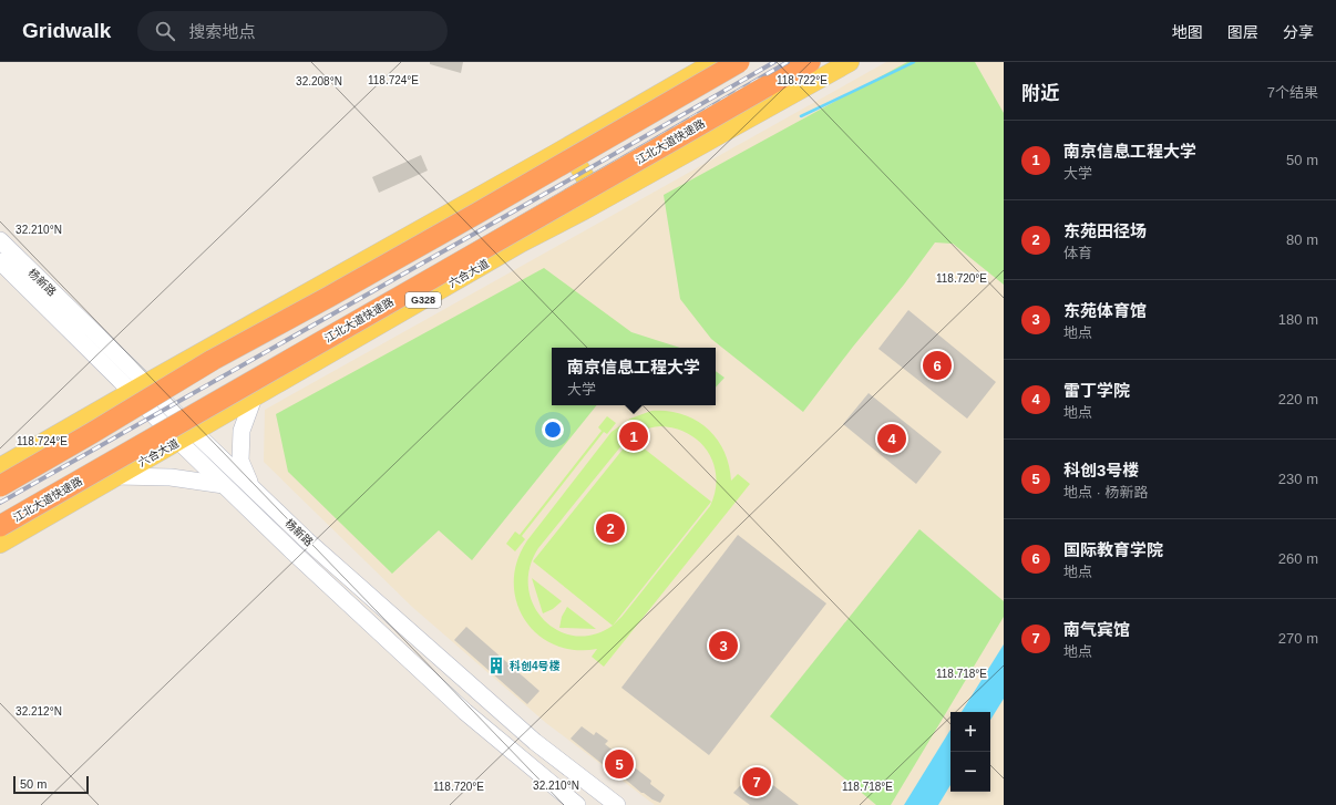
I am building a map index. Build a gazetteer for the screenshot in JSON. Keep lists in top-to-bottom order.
{
  "streets": {
    "highway": ["江北大道快速路", "G328"],
    "main road": ["六合大道", "杨新路"]
  },
  "crossings": [
    ["六合大道", "杨新路"]
  ],
  "places": {
    "building": ["科创4号楼"]
  },
  "scale_bar": "50 m",
  "page": {
    "header": "Gridwalk",
    "search": "搜索地点",
    "nav": ["地图", "图层", "分享"],
    "heading": ["附近", "7个结果"],
    "list": [
      {
        "mark": "1",
        "name": "南京信息工程大学",
        "note": "大学",
        "value": "50 m"
      },
      {
        "mark": "2",
        "name": "东苑田径场",
        "note": "体育",
        "value": "80 m"
      },
      {
        "mark": "3",
        "name": "东苑体育馆",
        "note": "地点",
        "value": "180 m"
      },
      {
        "mark": "4",
        "name": "雷丁学院",
        "note": "地点",
        "value": "220 m"
      },
      {
        "mark": "5",
        "name": "科创3号楼",
        "note": "地点 · 杨新路",
        "value": "230 m"
      },
      {
        "mark": "6",
        "name": "国际教育学院",
        "note": "地点",
        "value": "260 m"
      },
      {
        "mark": "7",
        "name": "南气宾馆",
        "note": "地点",
        "value": "270 m"
      }
    ],
    "popup": ["南京信息工程大学", "大学"],
    "pins": [
      "6",
      "1",
      "4",
      "2",
      "3",
      "5",
      "7"
    ],
    "map_buttons": ["+", "−"],
    "scale": "50 m"
  },
  "coordinates": [
    "118.724°E",
    "118.722°E",
    "32.208°N",
    "32.210°N",
    "118.720°E",
    "118.718°E",
    "32.212°N"
  ]
}
